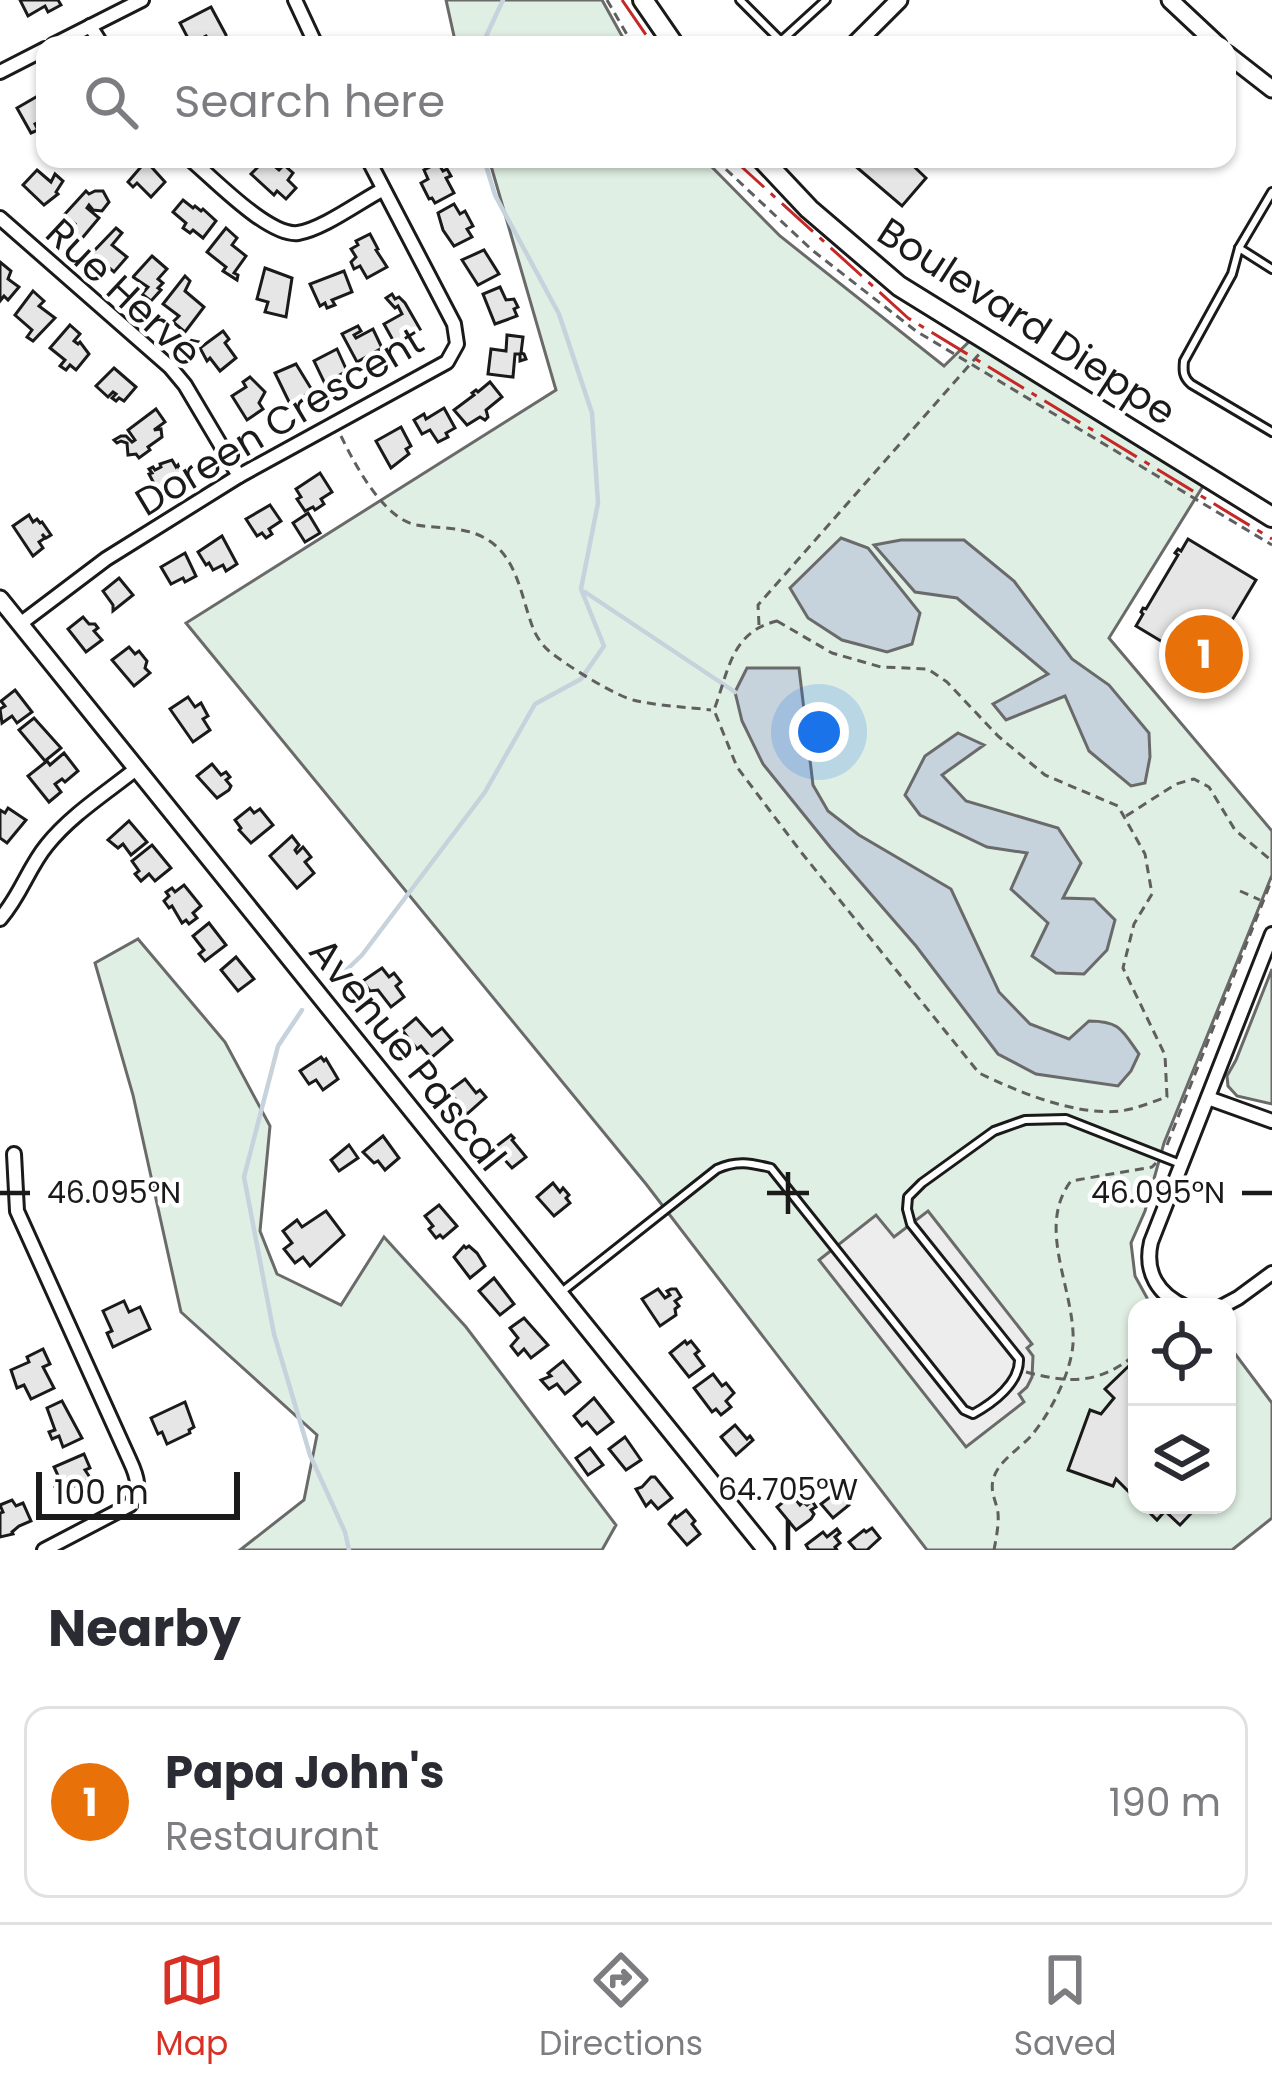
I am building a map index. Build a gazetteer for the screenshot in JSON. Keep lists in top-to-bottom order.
{
  "streets": {
    "main road": ["Boulevard Dieppe"],
    "street": ["Rue Hervé", "Doreen Crescent", "Avenue Pascal"]
  },
  "crossings": [
    ["Rue Hervé", "Doreen Crescent"],
    ["Doreen Crescent", "Avenue Pascal"]
  ],
  "scale_bar": "100 m",
  "page": {
    "search": "Search here",
    "pins": "1",
    "scale": "100 m",
    "heading": "Nearby",
    "list": [
      {
        "mark": "1",
        "name": "Papa John's",
        "note": "Restaurant",
        "value": "190 m"
      }
    ],
    "nav": ["Map", "Directions", "Saved"]
  },
  "coordinates": ["46.095°N", "64.705°W"]
}
